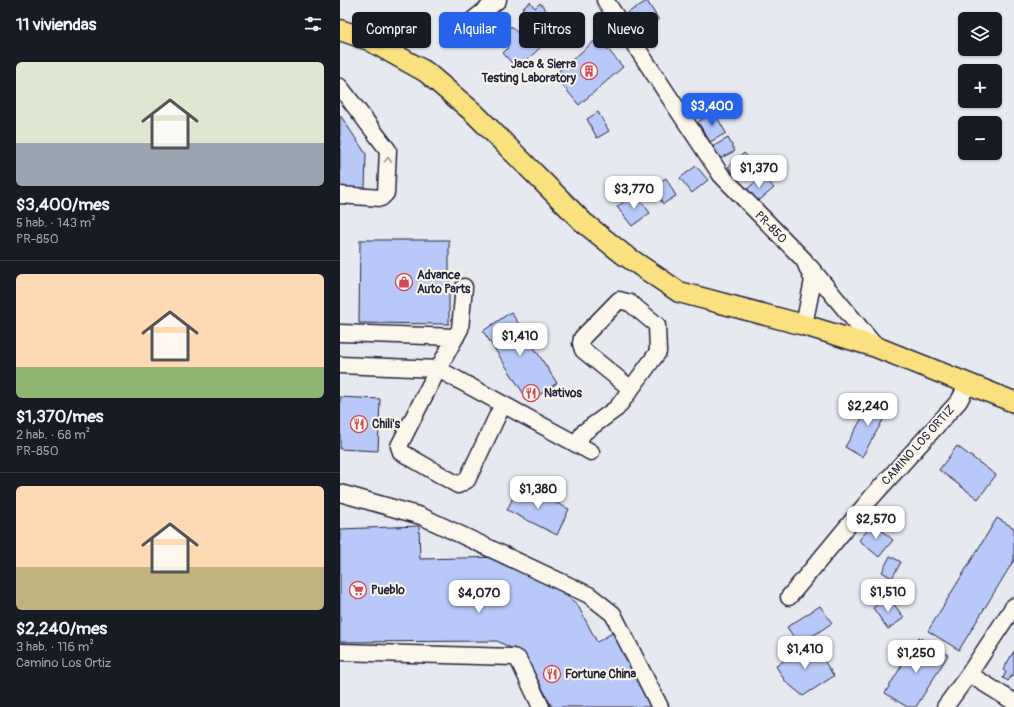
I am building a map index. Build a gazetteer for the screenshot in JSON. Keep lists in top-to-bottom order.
{
  "streets": {
    "street": ["PR-850", "CAMINO LOS ORTIZ"]
  },
  "places": {
    "building": ["Jaca & Sierra Testing Laboratory"],
    "shop": ["Advance Auto Parts"],
    "restaurant": ["Nativos", "Chili's", "Fortune China"],
    "supermarket": ["Pueblo"]
  },
  "page": {
    "heading": "11 viviendas",
    "map_buttons": ["+", "−"],
    "chip": [
      "Comprar",
      "Alquilar",
      "Filtros",
      "Nuevo"
    ],
    "list": [
      {
        "name": "$3,400/mes",
        "note": "5 hab. · 143 m² · PR-850"
      },
      {
        "name": "$1,370/mes",
        "note": "2 hab. · 68 m² · PR-850"
      },
      {
        "name": "$2,240/mes",
        "note": "3 hab. · 116 m² · Camino Los Ortiz"
      }
    ],
    "price": [
      "$3,400",
      "$1,370",
      "$3,770",
      "$1,410",
      "$2,240",
      "$1,380",
      "$2,570",
      "$1,510",
      "$4,070",
      "$1,410",
      "$1,250"
    ]
  }
}
